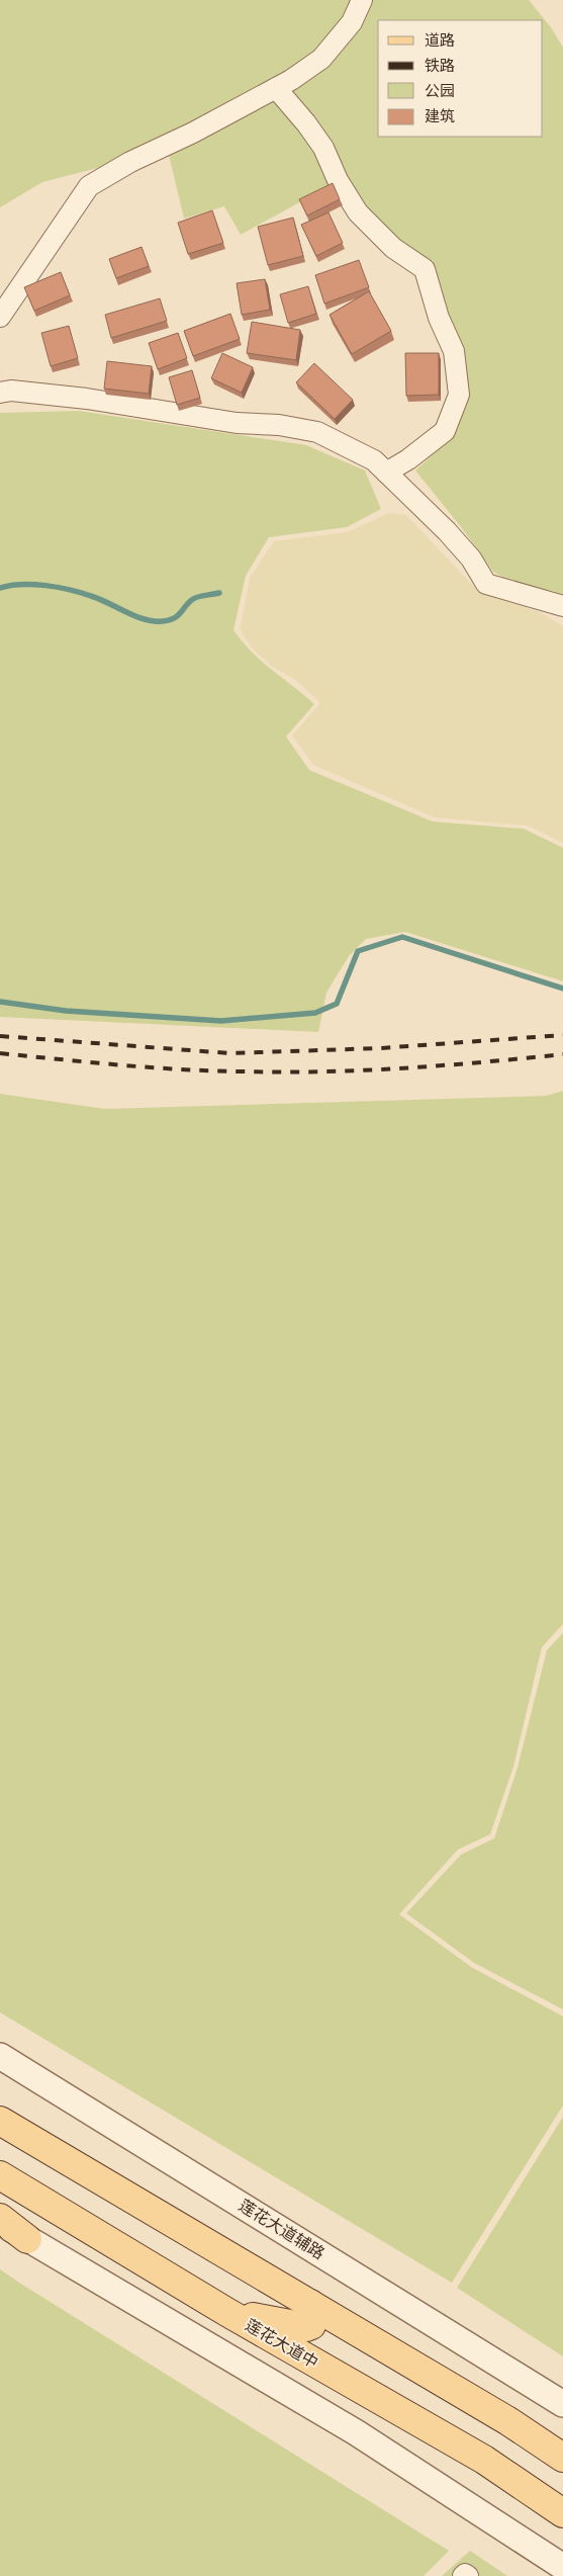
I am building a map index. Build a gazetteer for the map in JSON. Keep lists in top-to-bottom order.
{
  "streets": {
    "main road": ["莲花大道中"],
    "street": ["莲花大道辅路"]
  },
  "legend": [
    "道路",
    "铁路",
    "公园",
    "建筑"
  ]
}
